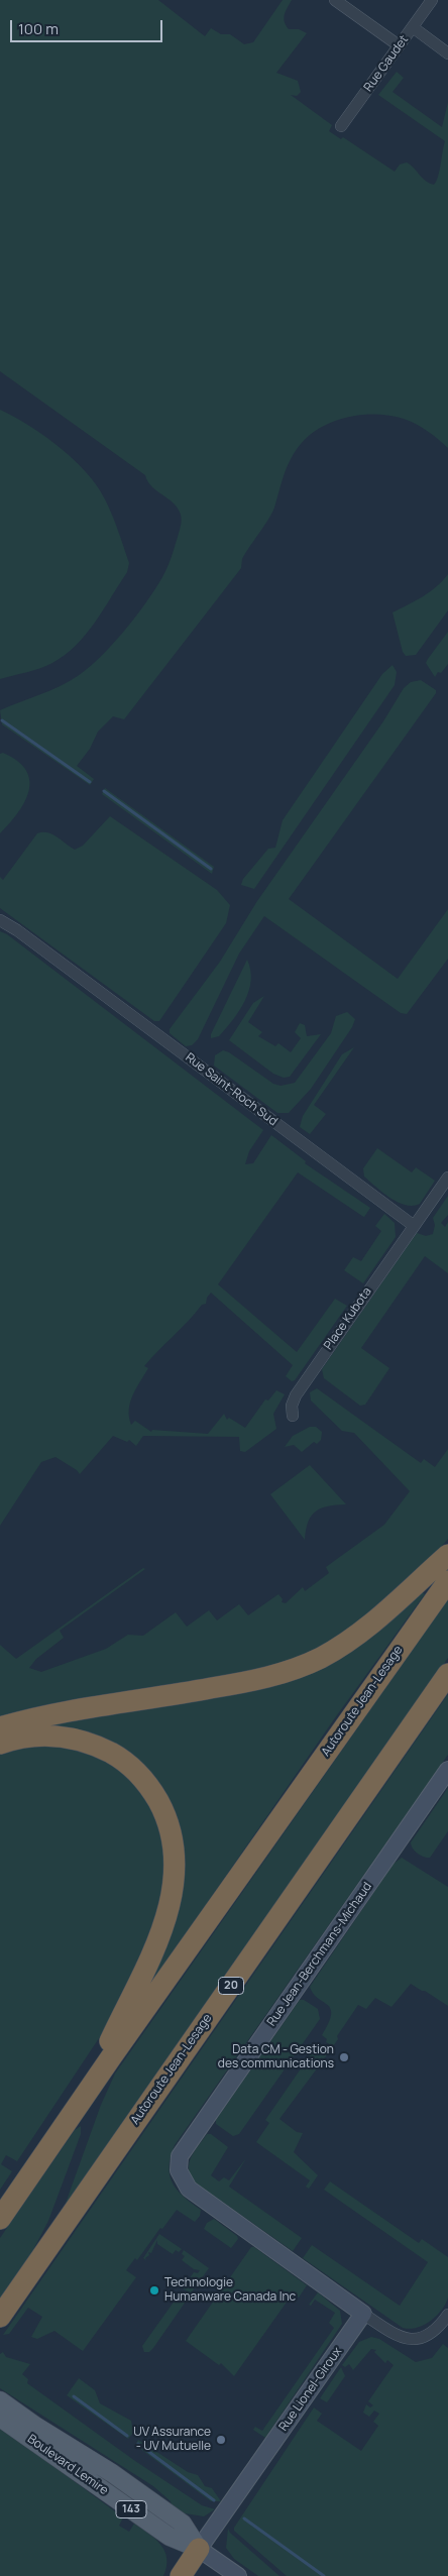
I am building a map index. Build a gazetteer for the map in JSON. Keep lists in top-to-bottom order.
{
  "streets": {
    "highway": ["Autoroute Jean-Lesage", "20"],
    "main road": ["Boulevard Lemire", "143"],
    "street": [
      "Rue Gaudet",
      "Rue Saint-Roch Sud",
      "Place Kubota",
      "Rue Jean-Berchmans-Michaud",
      "Rue Lionel-Giroux"
    ]
  },
  "crossings": [
    ["Rue Saint-Roch Sud", "Place Kubota"],
    ["Rue Jean-Berchmans-Michaud", "Rue Lionel-Giroux"],
    ["Rue Lionel-Giroux", "Boulevard Lemire"]
  ],
  "places": ["Data CM - Gestion des communications", "Technologie Humanware Canada Inc", "UV Assurance - UV Mutuelle"],
  "scale_bar": "100 m"
}
